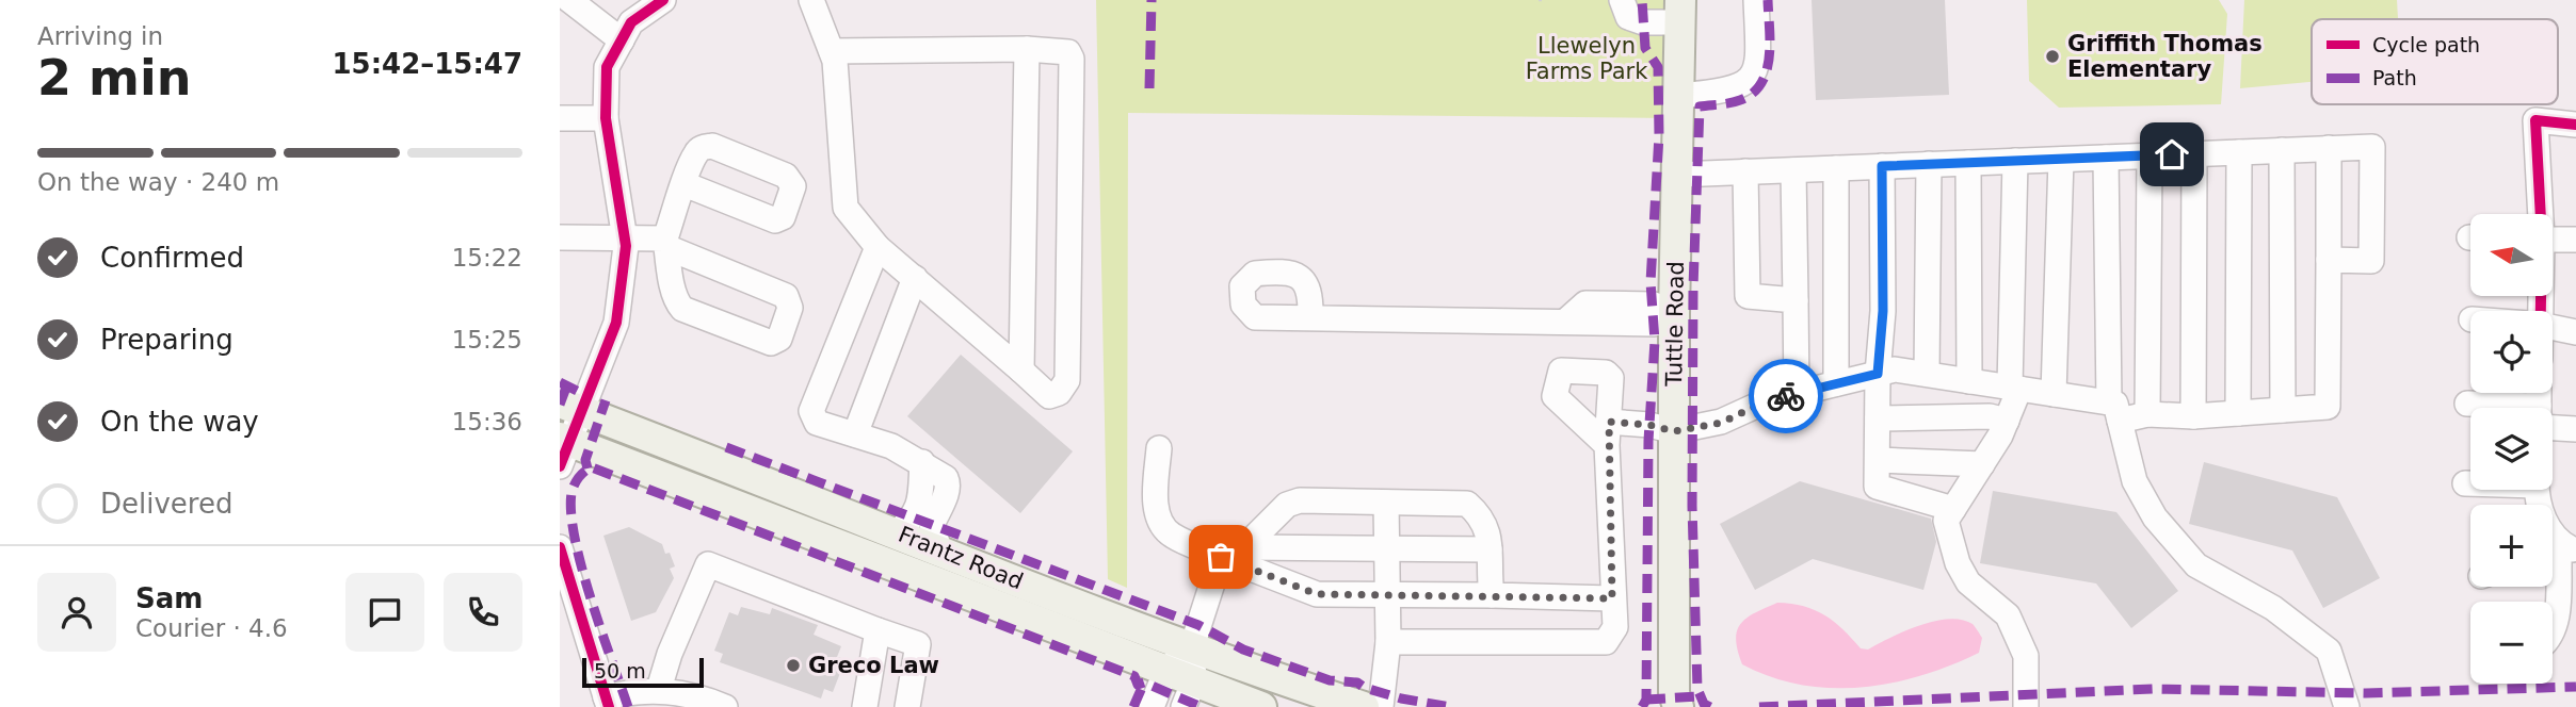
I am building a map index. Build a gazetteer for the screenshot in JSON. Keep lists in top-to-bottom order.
{
  "streets": {
    "main road": ["Tuttle Road", "Frantz Road"]
  },
  "parks": ["Llewelyn Farms Park"],
  "places": ["Griffith Thomas Elementary", "Greco Law"],
  "legend": ["Cycle path", "Path"],
  "scale_bar": "50 m",
  "north": "left",
  "page": {
    "heading": ["2 min", "Arriving in", "15:42–15:47"],
    "panel": ["Sam", "Courier · 4.6"],
    "bar": "On the way · 240 m",
    "map_buttons": ["+", "−"],
    "list": [
      ["Confirmed", "15:22"],
      ["Preparing", "15:25"],
      ["On the way", "15:36"],
      "Delivered"
    ],
    "scale": "50 m"
  }
}
